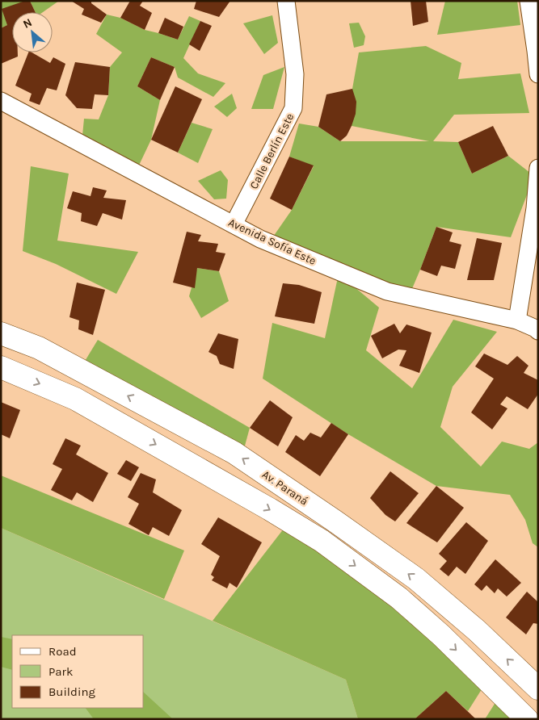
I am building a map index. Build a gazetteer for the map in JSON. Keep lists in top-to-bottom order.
{
  "streets": {
    "street": ["Calle Berlín Este", "Avenida Sofía Este", "Av. Paraná"]
  },
  "crossings": [
    ["Calle Berlín Este", "Avenida Sofía Este"]
  ],
  "legend": ["Road", "Park", "Building"],
  "north": "top left"
}
